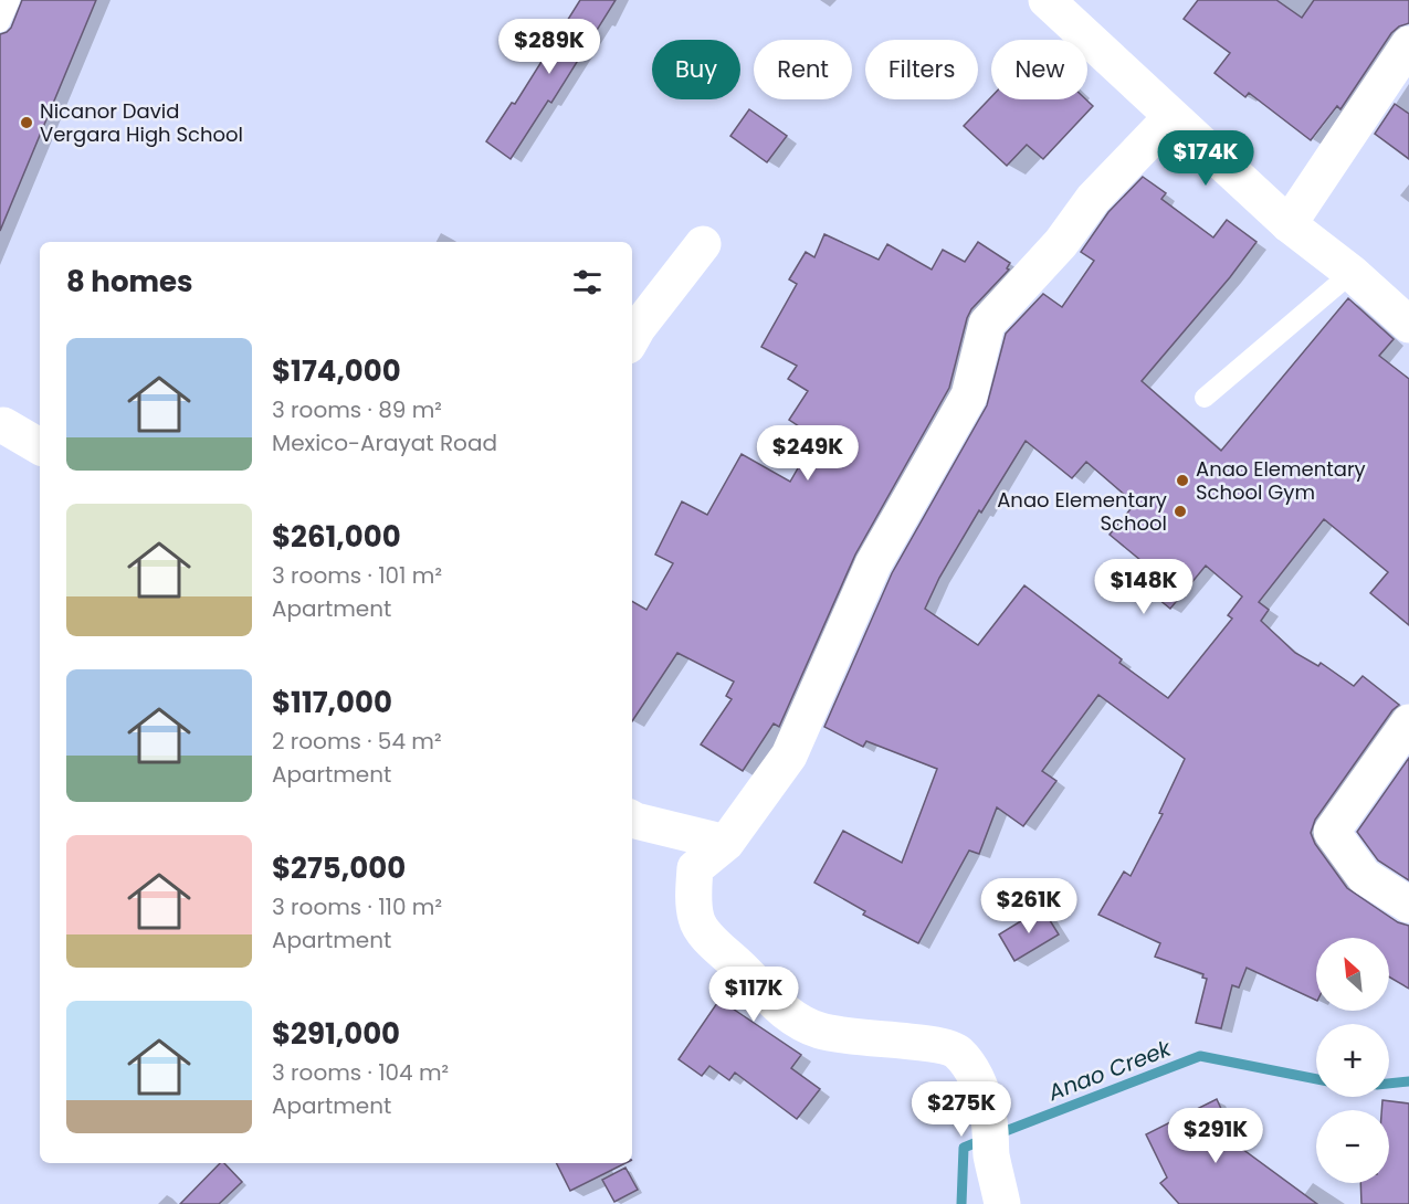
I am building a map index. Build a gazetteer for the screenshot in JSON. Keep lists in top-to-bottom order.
{
  "water": ["Anao Creek"],
  "places": ["Nicanor David Vergara High School", "Anao Elementary School Gym", "Anao Elementary School"],
  "north": "top left",
  "page": {
    "price": [
      "$289K",
      "$174K",
      "$249K",
      "$148K",
      "$261K",
      "$117K",
      "$275K",
      "$291K"
    ],
    "chip": [
      "Buy",
      "Rent",
      "Filters",
      "New"
    ],
    "heading": "8 homes",
    "list": [
      {
        "name": "$174,000",
        "note": "3 rooms · 89 m² · Mexico-Arayat Road"
      },
      {
        "name": "$261,000",
        "note": "3 rooms · 101 m² · Apartment"
      },
      {
        "name": "$117,000",
        "note": "2 rooms · 54 m² · Apartment"
      },
      {
        "name": "$275,000",
        "note": "3 rooms · 110 m² · Apartment"
      },
      {
        "name": "$291,000",
        "note": "3 rooms · 104 m² · Apartment"
      }
    ],
    "map_buttons": ["+", "−"]
  }
}
